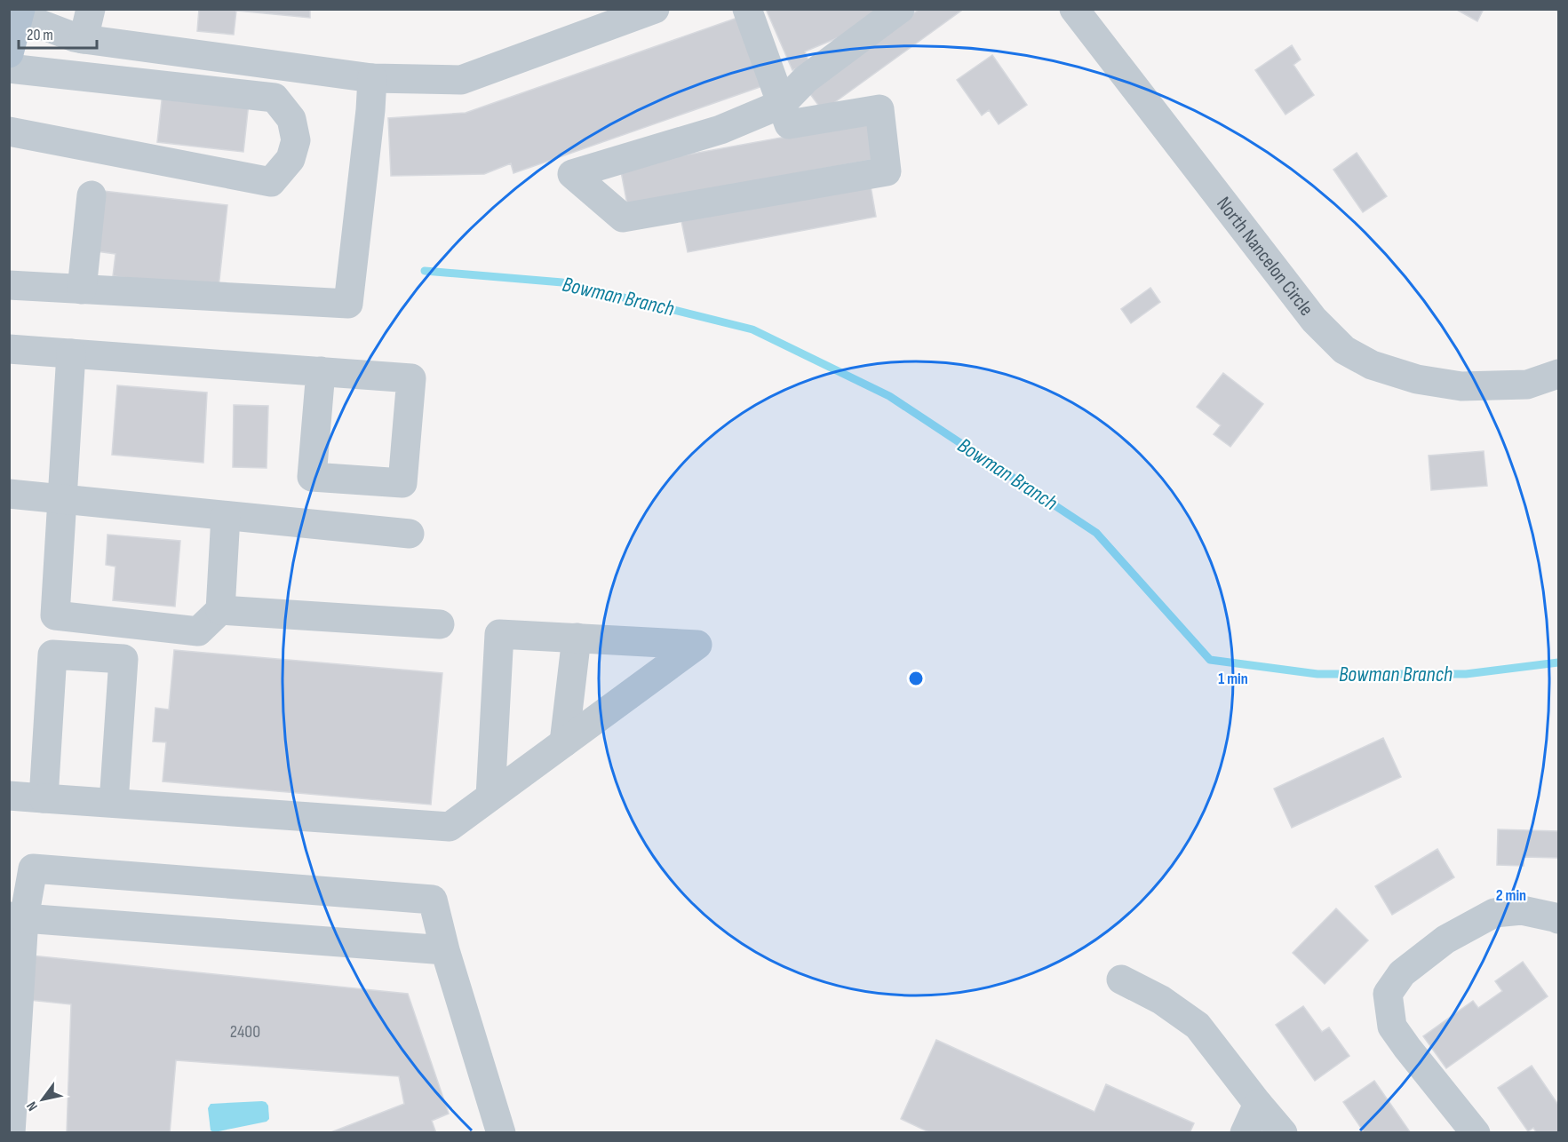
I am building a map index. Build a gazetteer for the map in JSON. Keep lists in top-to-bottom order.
{
  "streets": {
    "street": ["North Nancelon Circle"]
  },
  "water": ["Bowman Branch"],
  "house_numbers": ["2400"],
  "scale_bar": "20 m",
  "north": "bottom left",
  "rings": ["1 min", "2 min"]
}
